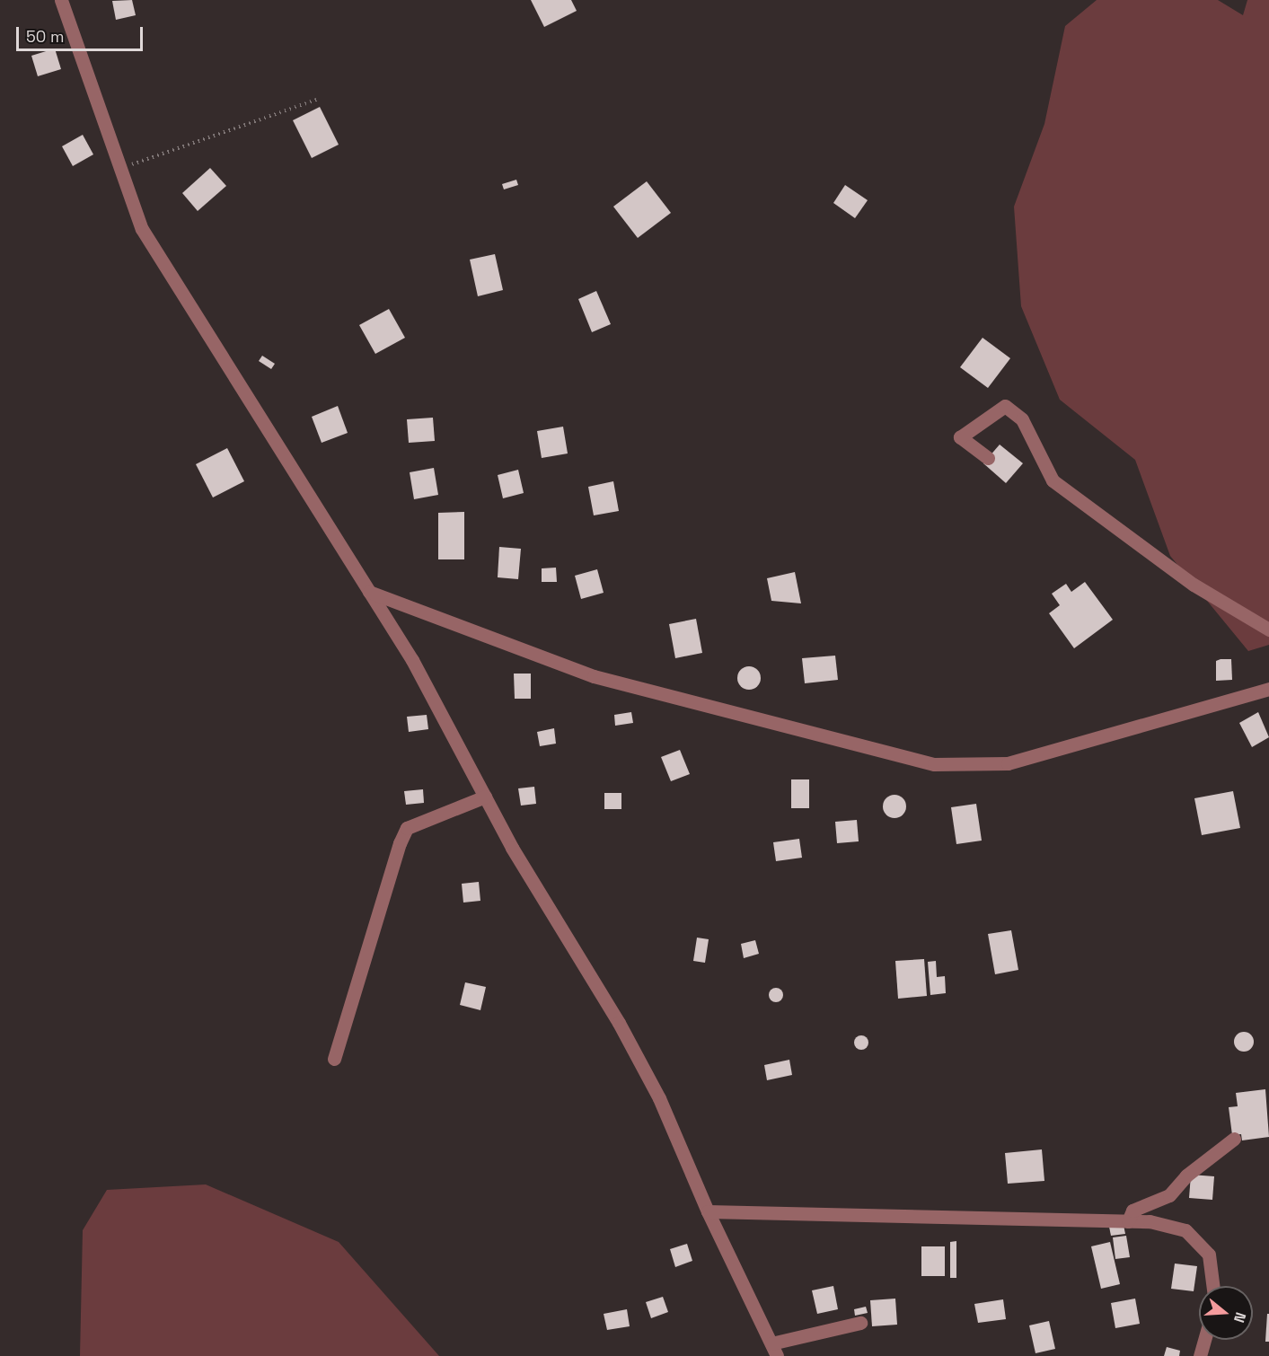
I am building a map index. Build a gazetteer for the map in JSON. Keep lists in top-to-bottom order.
{
  "scale_bar": "50 m",
  "north": "right"
}
